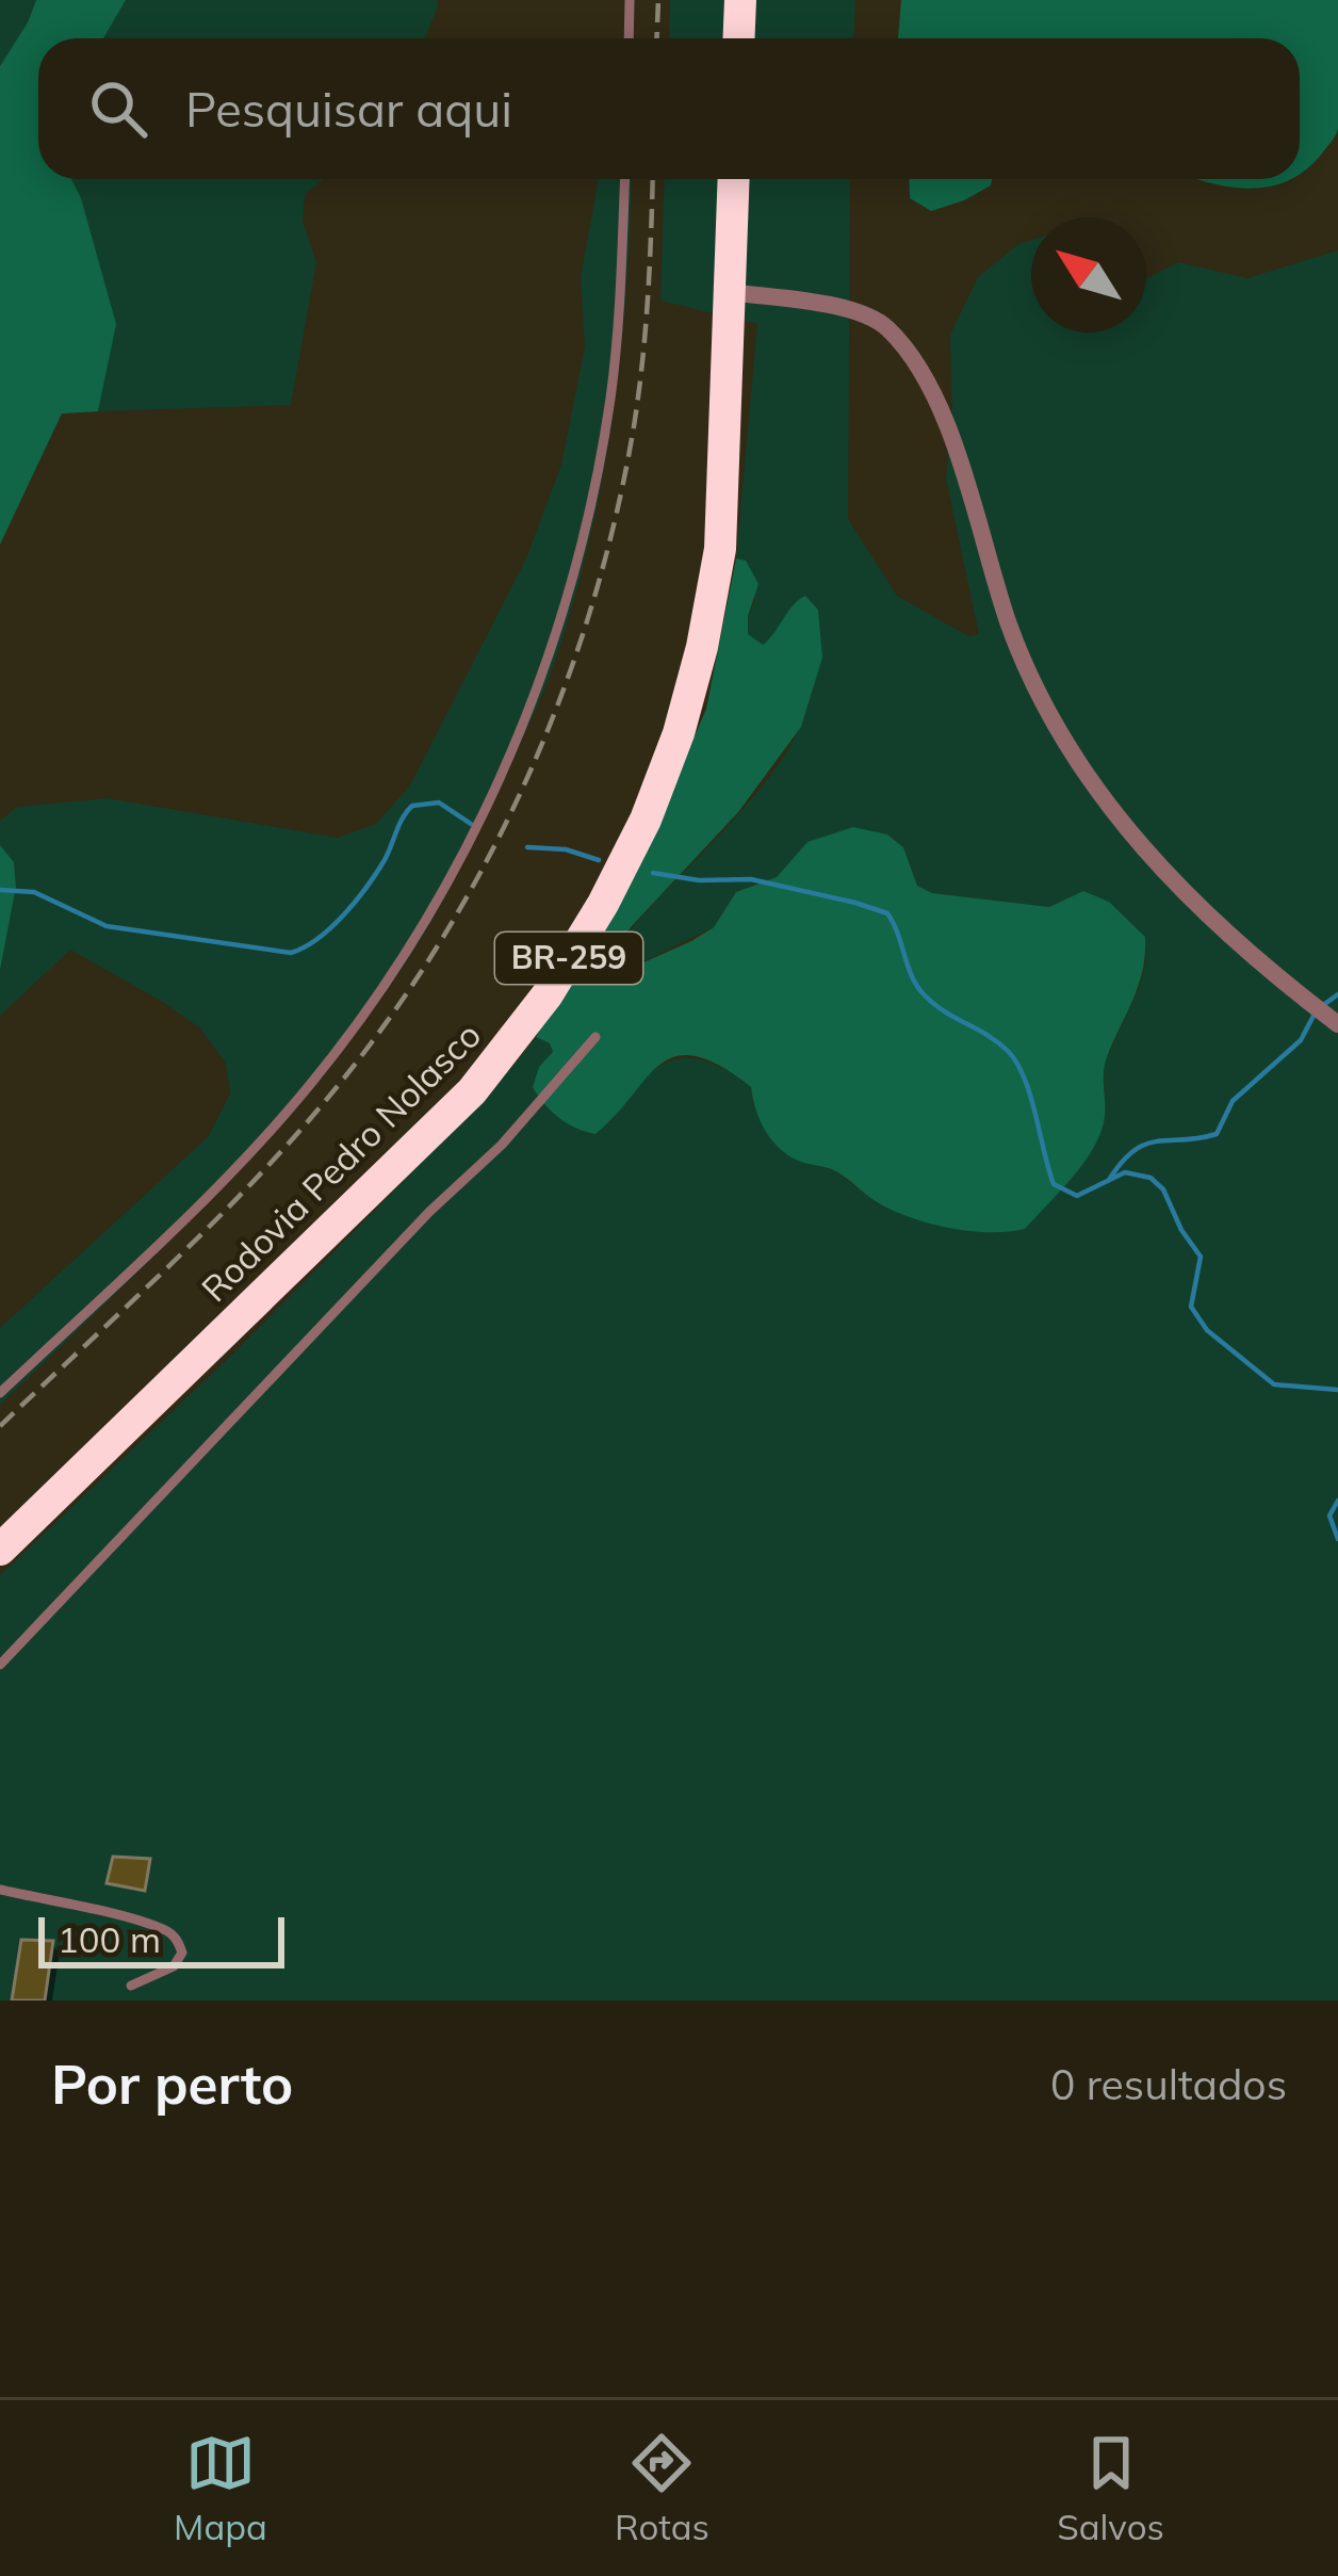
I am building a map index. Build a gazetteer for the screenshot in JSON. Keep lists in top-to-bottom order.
{
  "streets": {
    "highway": ["BR-259", "Rodovia Pedro Nolasco"]
  },
  "scale_bar": "100 m",
  "north": "top left",
  "page": {
    "search": "Pesquisar aqui",
    "scale": "100 m",
    "heading": ["Por perto", "0 resultados"],
    "nav": ["Mapa", "Rotas", "Salvos"]
  }
}
